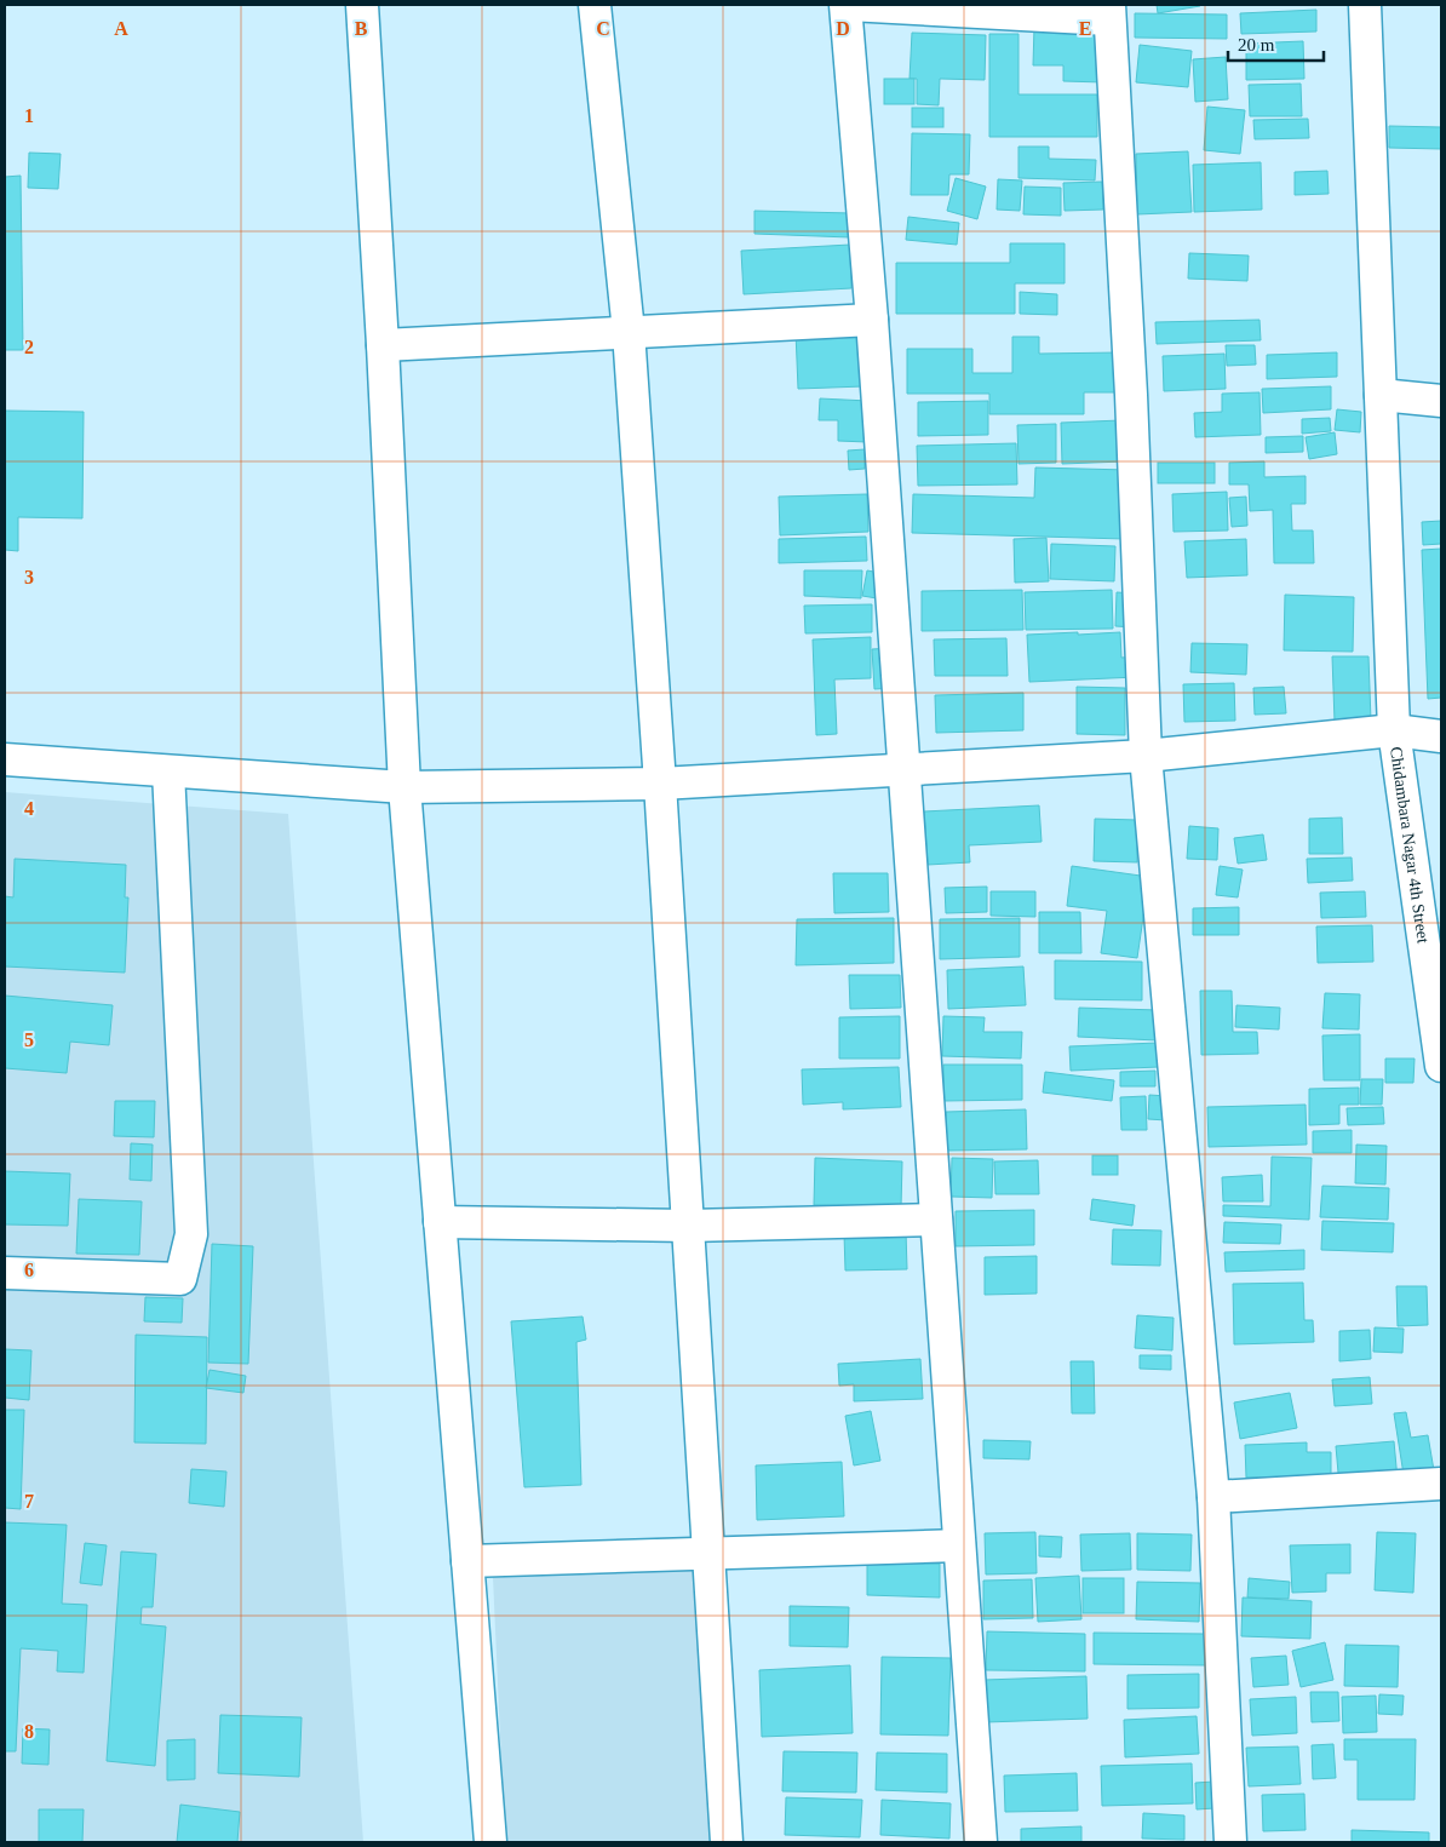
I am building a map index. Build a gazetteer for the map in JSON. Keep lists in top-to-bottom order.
{
  "streets": {
    "street": ["Chidambara Nagar 4th Street"]
  },
  "scale_bar": "20 m",
  "grid": {
    "columns": [
      "A",
      "B",
      "C",
      "D",
      "E"
    ],
    "rows": [
      "1",
      "2",
      "3",
      "4",
      "5",
      "6",
      "7",
      "8"
    ]
  }
}
